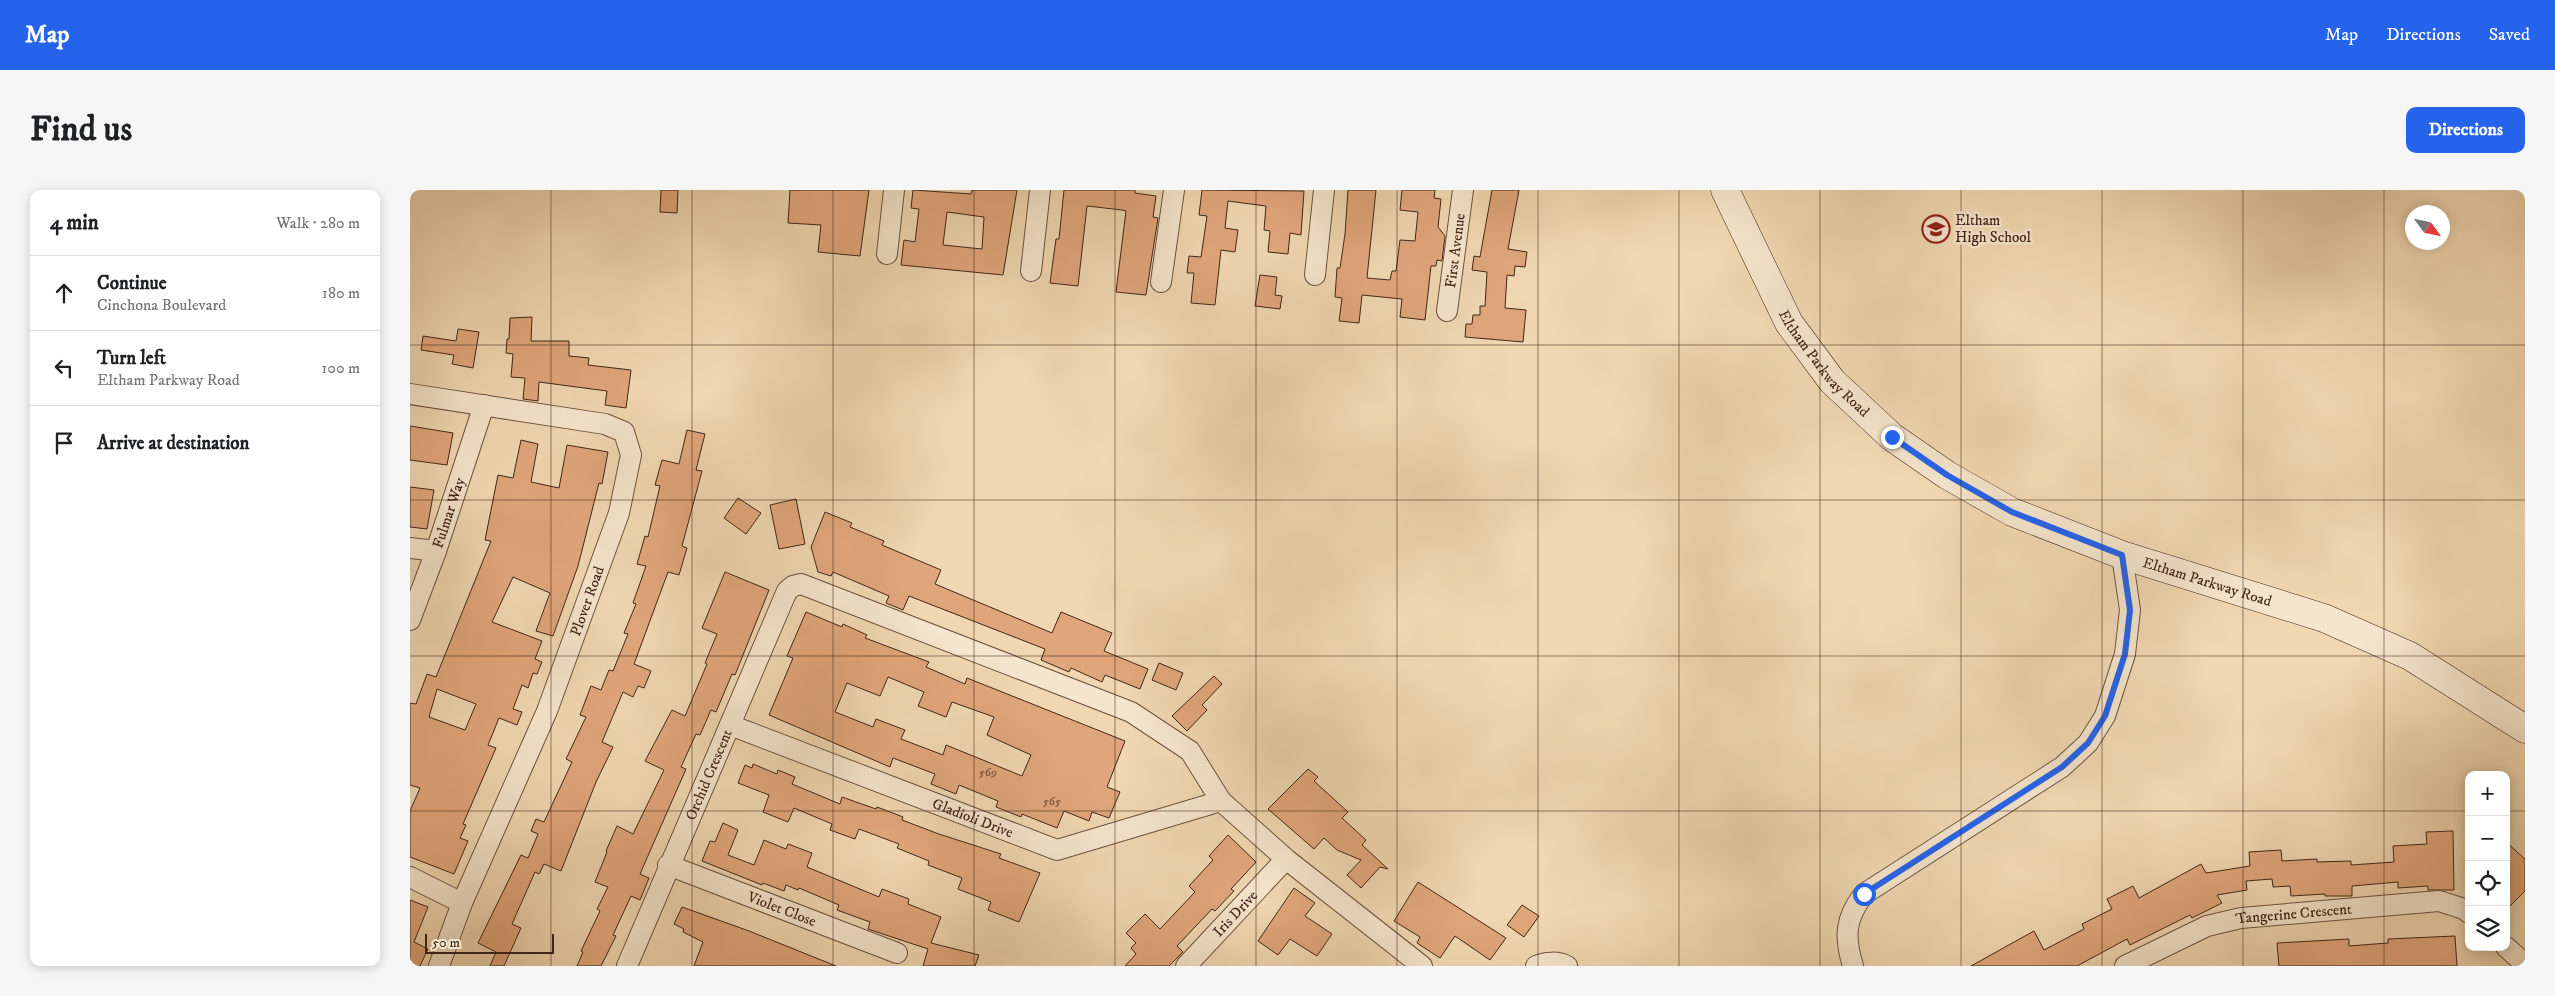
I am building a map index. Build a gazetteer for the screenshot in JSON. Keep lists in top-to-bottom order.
{
  "streets": {
    "street": [
      "First Avenue",
      "Eltham Parkway Road",
      "Fulmar Way",
      "Plover Road",
      "Orchid Crescent",
      "Gladioli Drive",
      "Violet Close",
      "Iris Drive",
      "Tangerine Crescent"
    ]
  },
  "crossings": [
    ["Fulmar Way", "Plover Road"],
    ["Orchid Crescent", "Gladioli Drive"],
    ["Orchid Crescent", "Violet Close"]
  ],
  "places": {
    "school or university": ["Eltham High School"]
  },
  "house_numbers": ["569", "565"],
  "scale_bar": "50 m",
  "north": "bottom right",
  "page": {
    "header": "Map",
    "nav": ["Map", "Directions", "Saved"],
    "buttons": "Directions",
    "title": "Find us",
    "heading": ["4 min", "Walk · 280 m"],
    "list": [
      ["Continue", "Cinchona Boulevard", "180 m"],
      ["Turn left", "Eltham Parkway Road", "100 m"],
      "Arrive at destination"
    ],
    "map_buttons": ["+", "−"],
    "scale": "50 m"
  }
}
